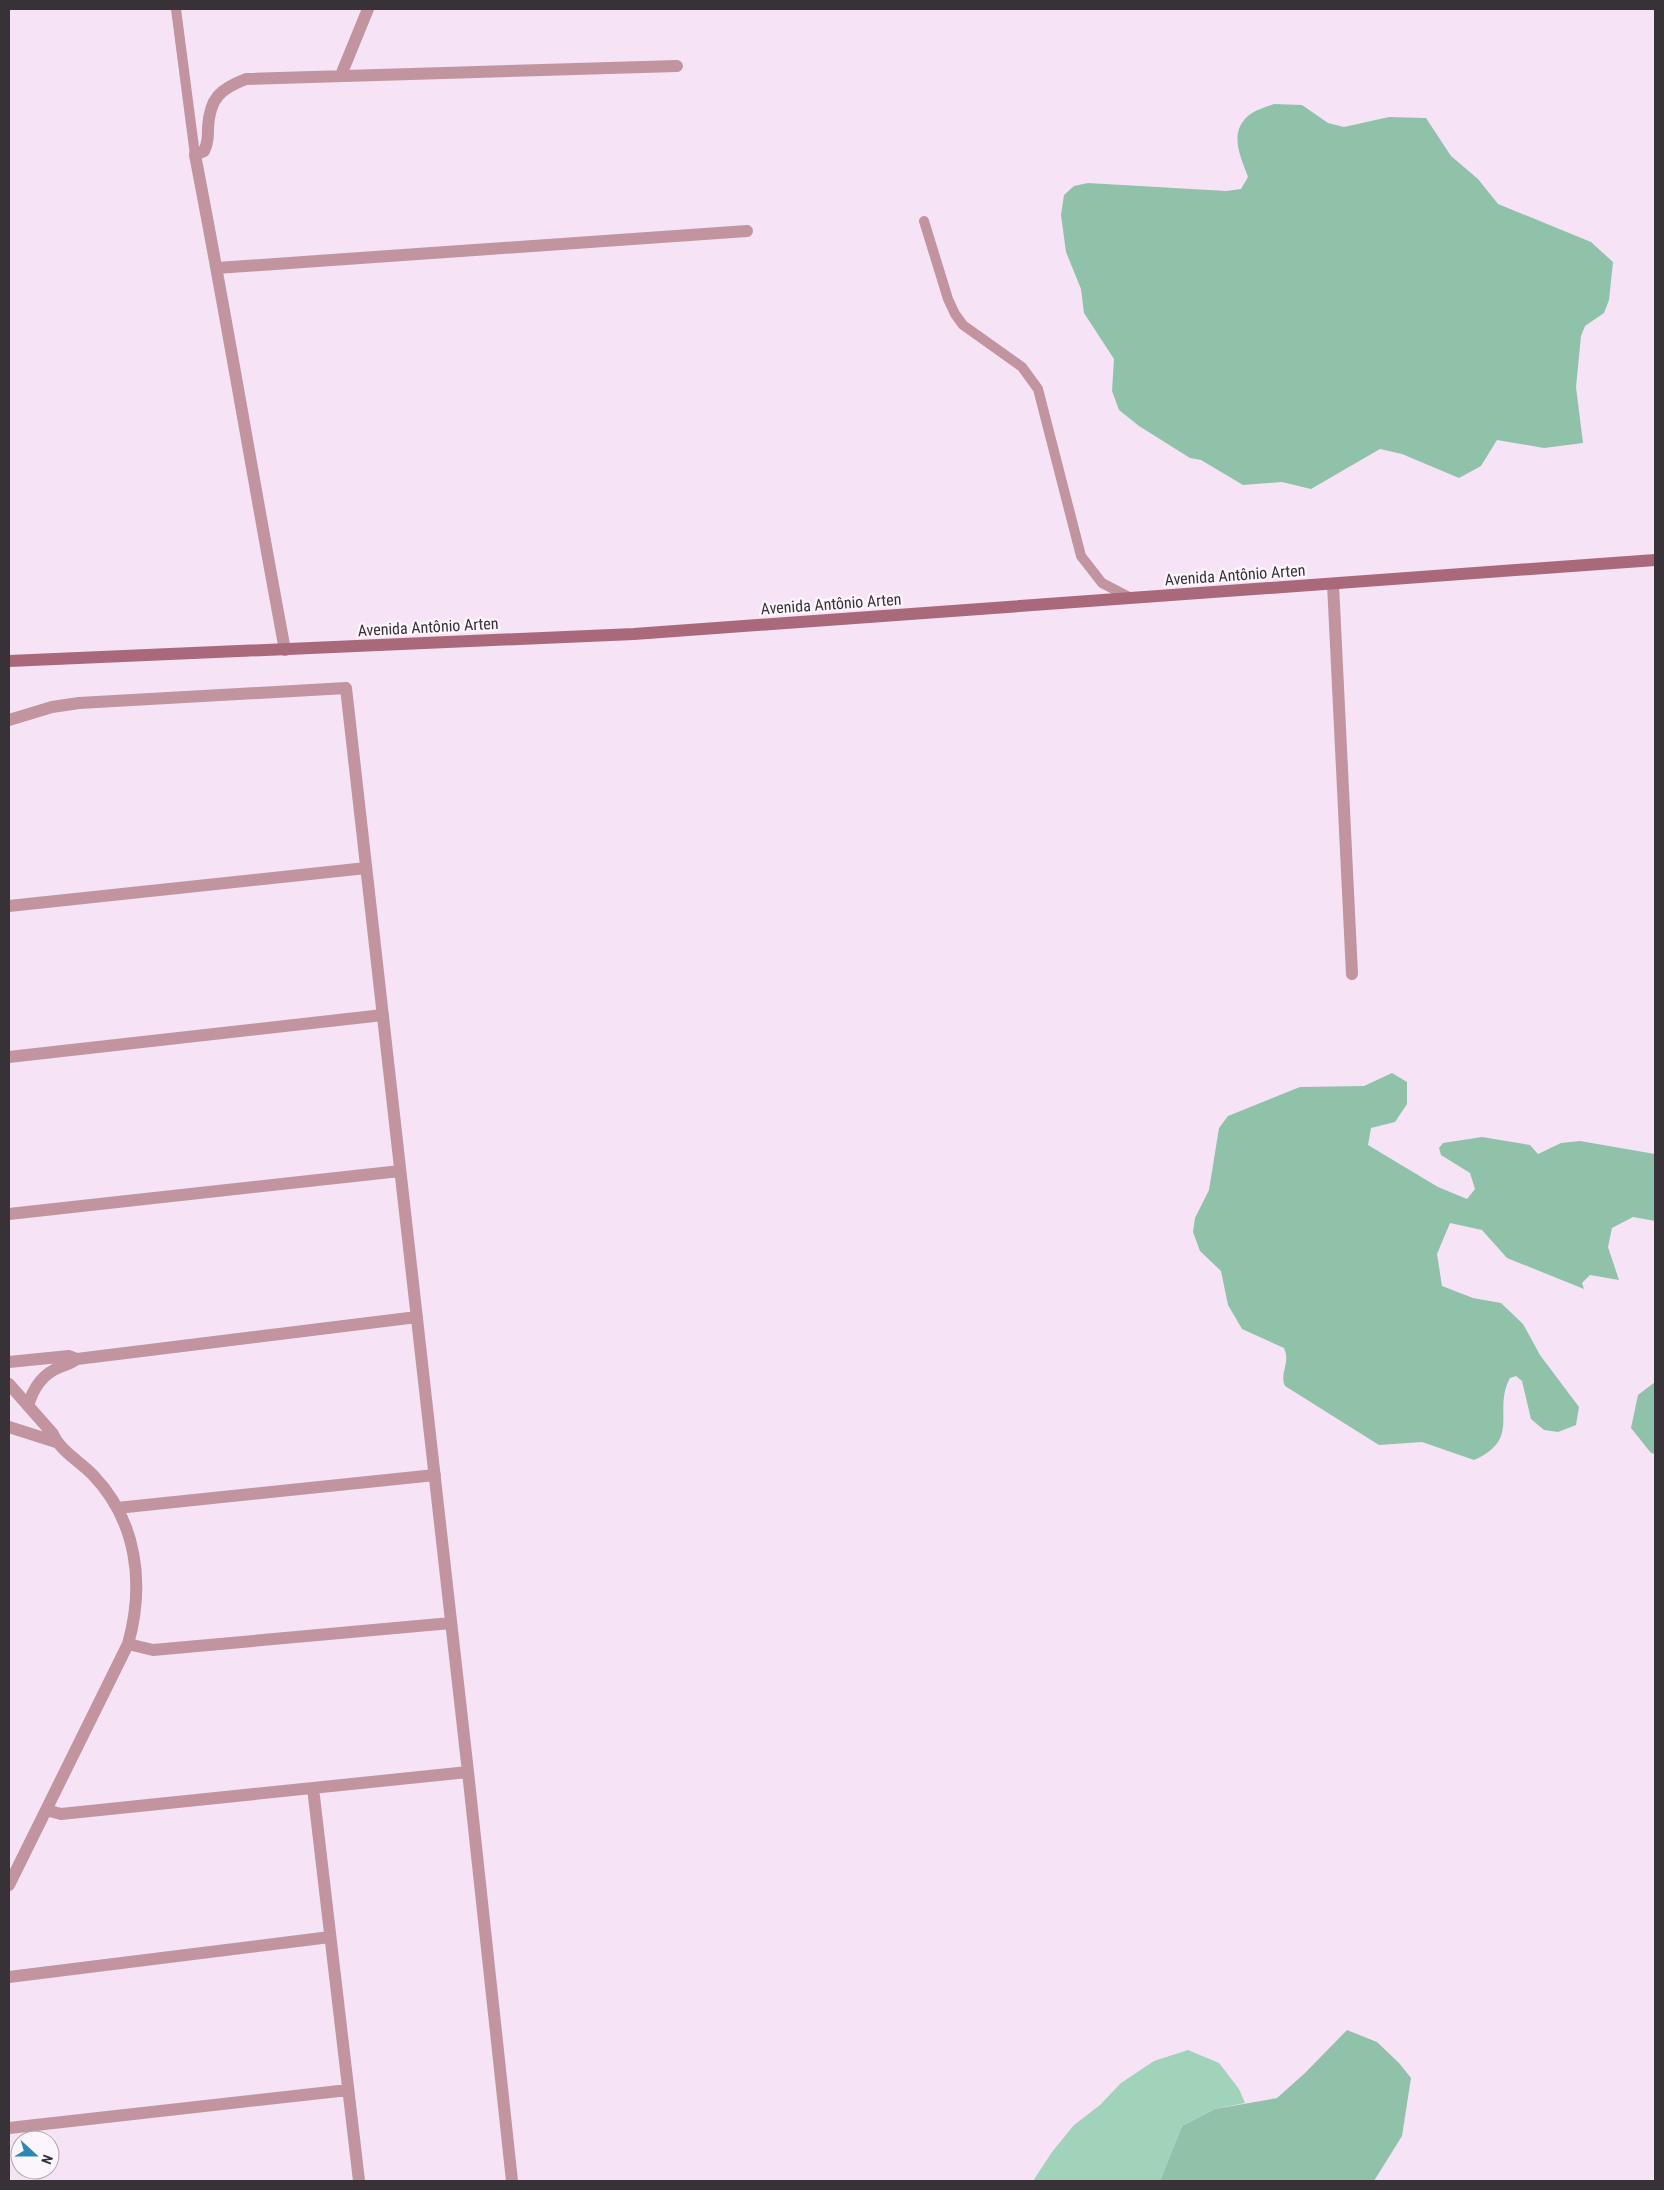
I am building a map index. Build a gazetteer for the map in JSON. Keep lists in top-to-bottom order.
{
  "streets": {
    "street": ["Avenida Antônio Arten"]
  },
  "north": "right"
}
